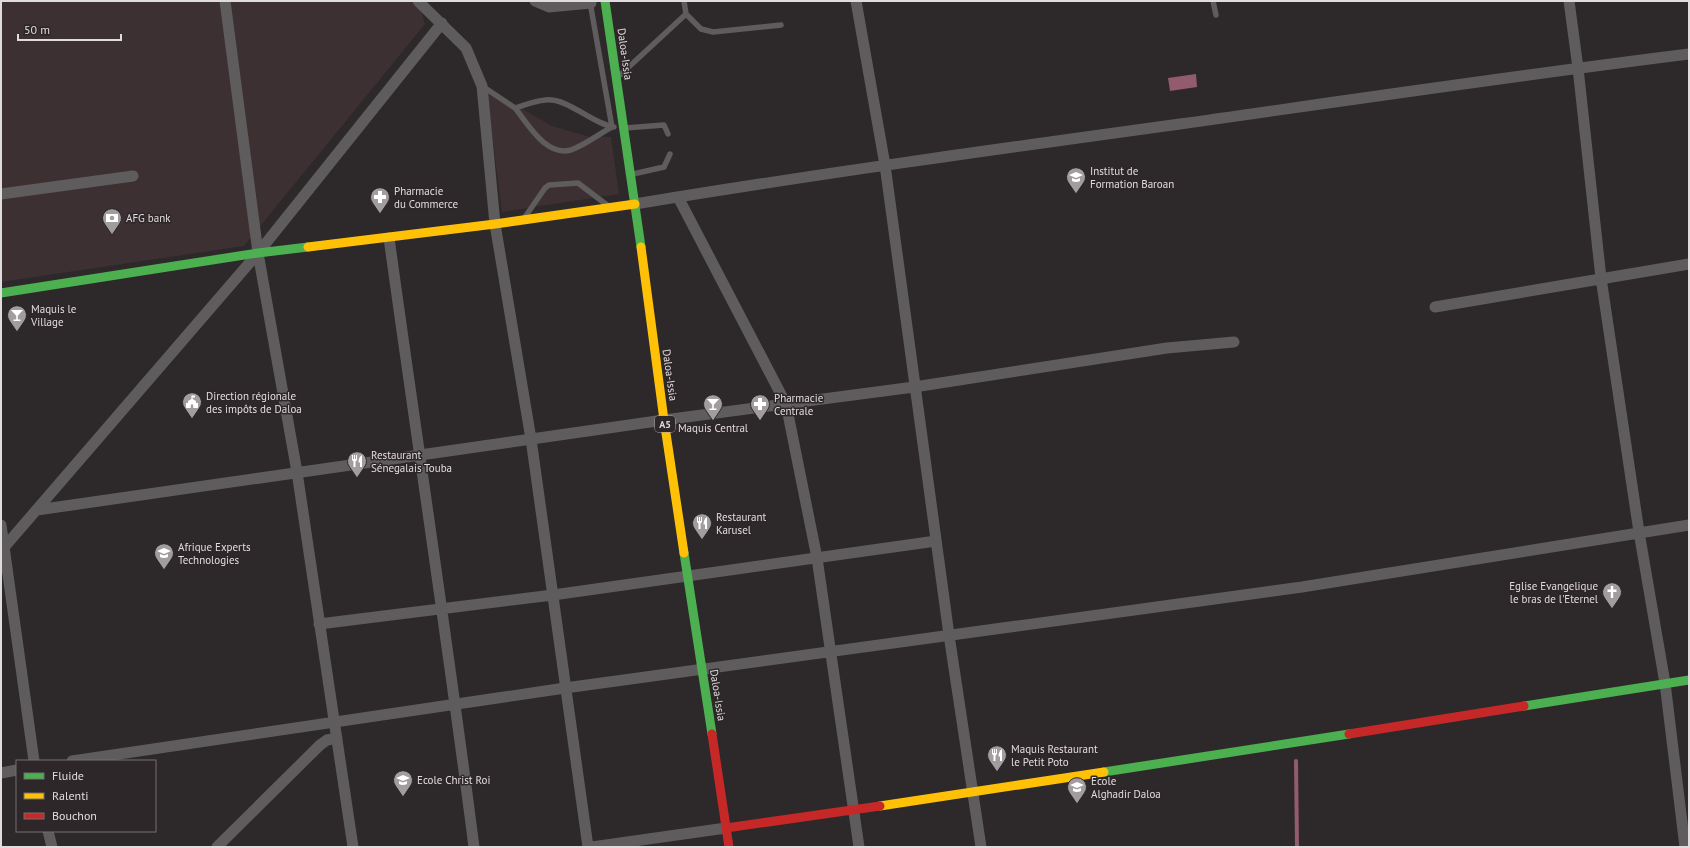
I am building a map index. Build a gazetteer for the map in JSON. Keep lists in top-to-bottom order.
{
  "streets": {
    "street": ["Daloa-Issia", "A5"]
  },
  "places": {
    "school or university": [
      "Institut de Formation Baroan",
      "Afrique Experts Technologies",
      "Ecole Christ Roi",
      "Ecole Alghadir Daloa"
    ],
    "pharmacy": ["Pharmacie du Commerce", "Pharmacie Centrale"],
    "bank": ["AFG bank"],
    "bar": ["Maquis le Village", "Maquis Central"],
    "public building": ["Direction régionale des impôts de Daloa"],
    "restaurant": ["Restaurant Sénegalais Touba", "Restaurant Karusel", "Maquis Restaurant le Petit Poto"],
    "church": ["Eglise Evangelique le bras de l'Eternel"]
  },
  "legend": ["Fluide", "Ralenti", "Bouchon"],
  "scale_bar": "50 m"
}
